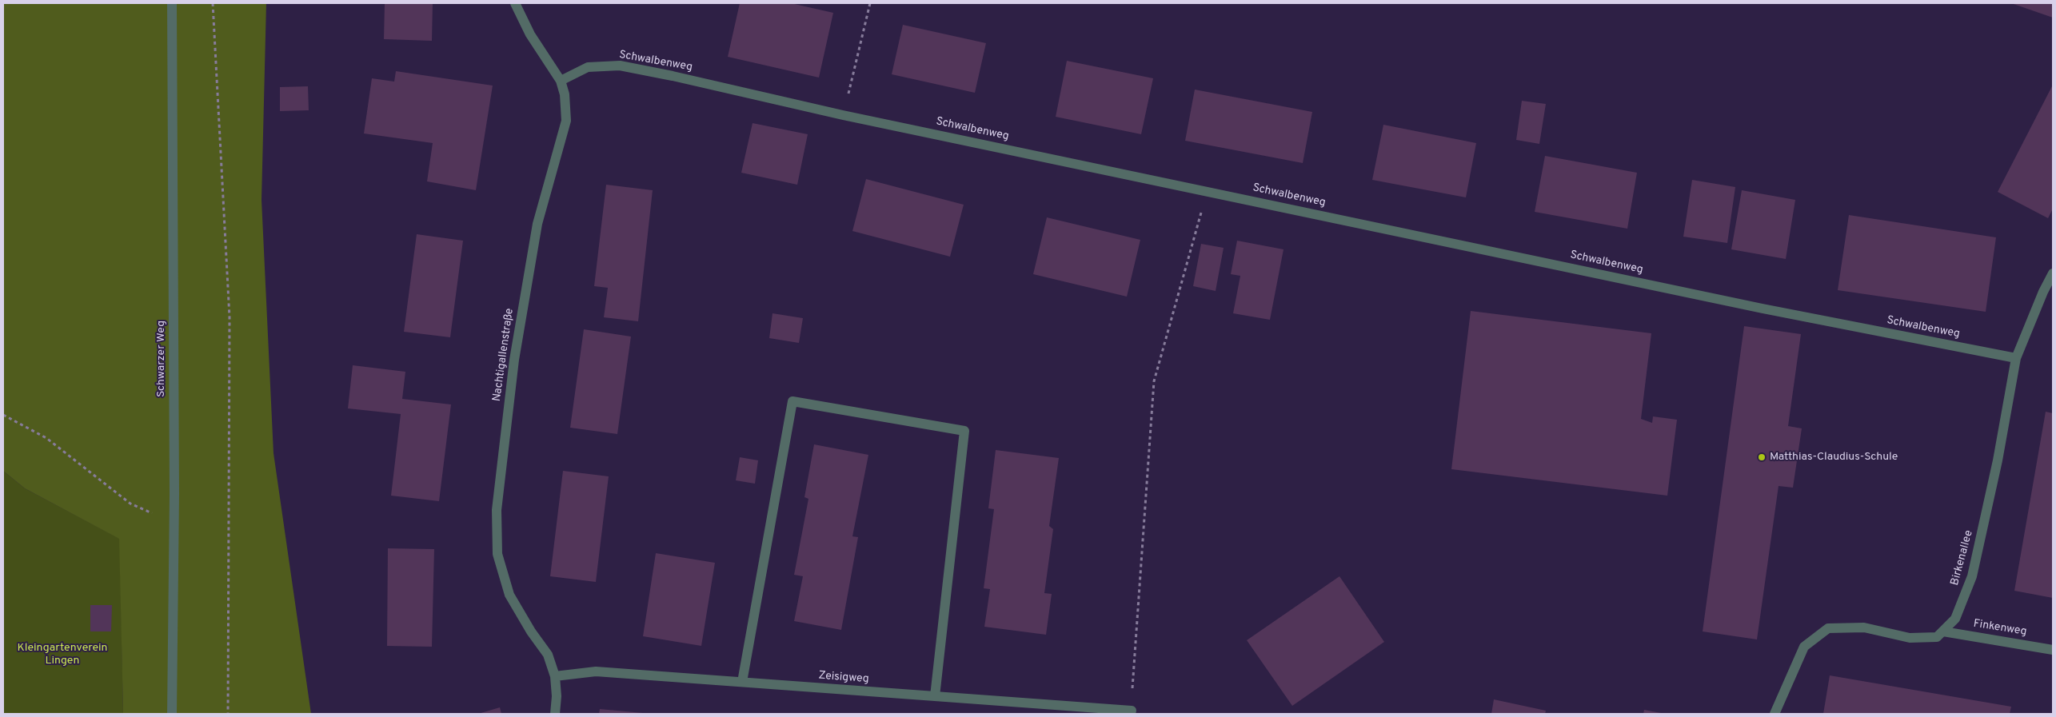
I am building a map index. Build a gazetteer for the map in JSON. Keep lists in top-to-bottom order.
{
  "streets": {
    "street": [
      "Schwalbenweg",
      "Nachtigallenstraße",
      "Schwarzer Weg",
      "Birkenallee",
      "Finkenweg",
      "Zeisigweg"
    ]
  },
  "crossings": [
    ["Schwalbenweg", "Nachtigallenstraße"],
    ["Schwalbenweg", "Birkenallee"],
    ["Nachtigallenstraße", "Zeisigweg"],
    ["Birkenallee", "Finkenweg"]
  ],
  "parks": ["Kleingartenverein Lingen"],
  "places": ["Matthias-Claudius-Schule"]
}
